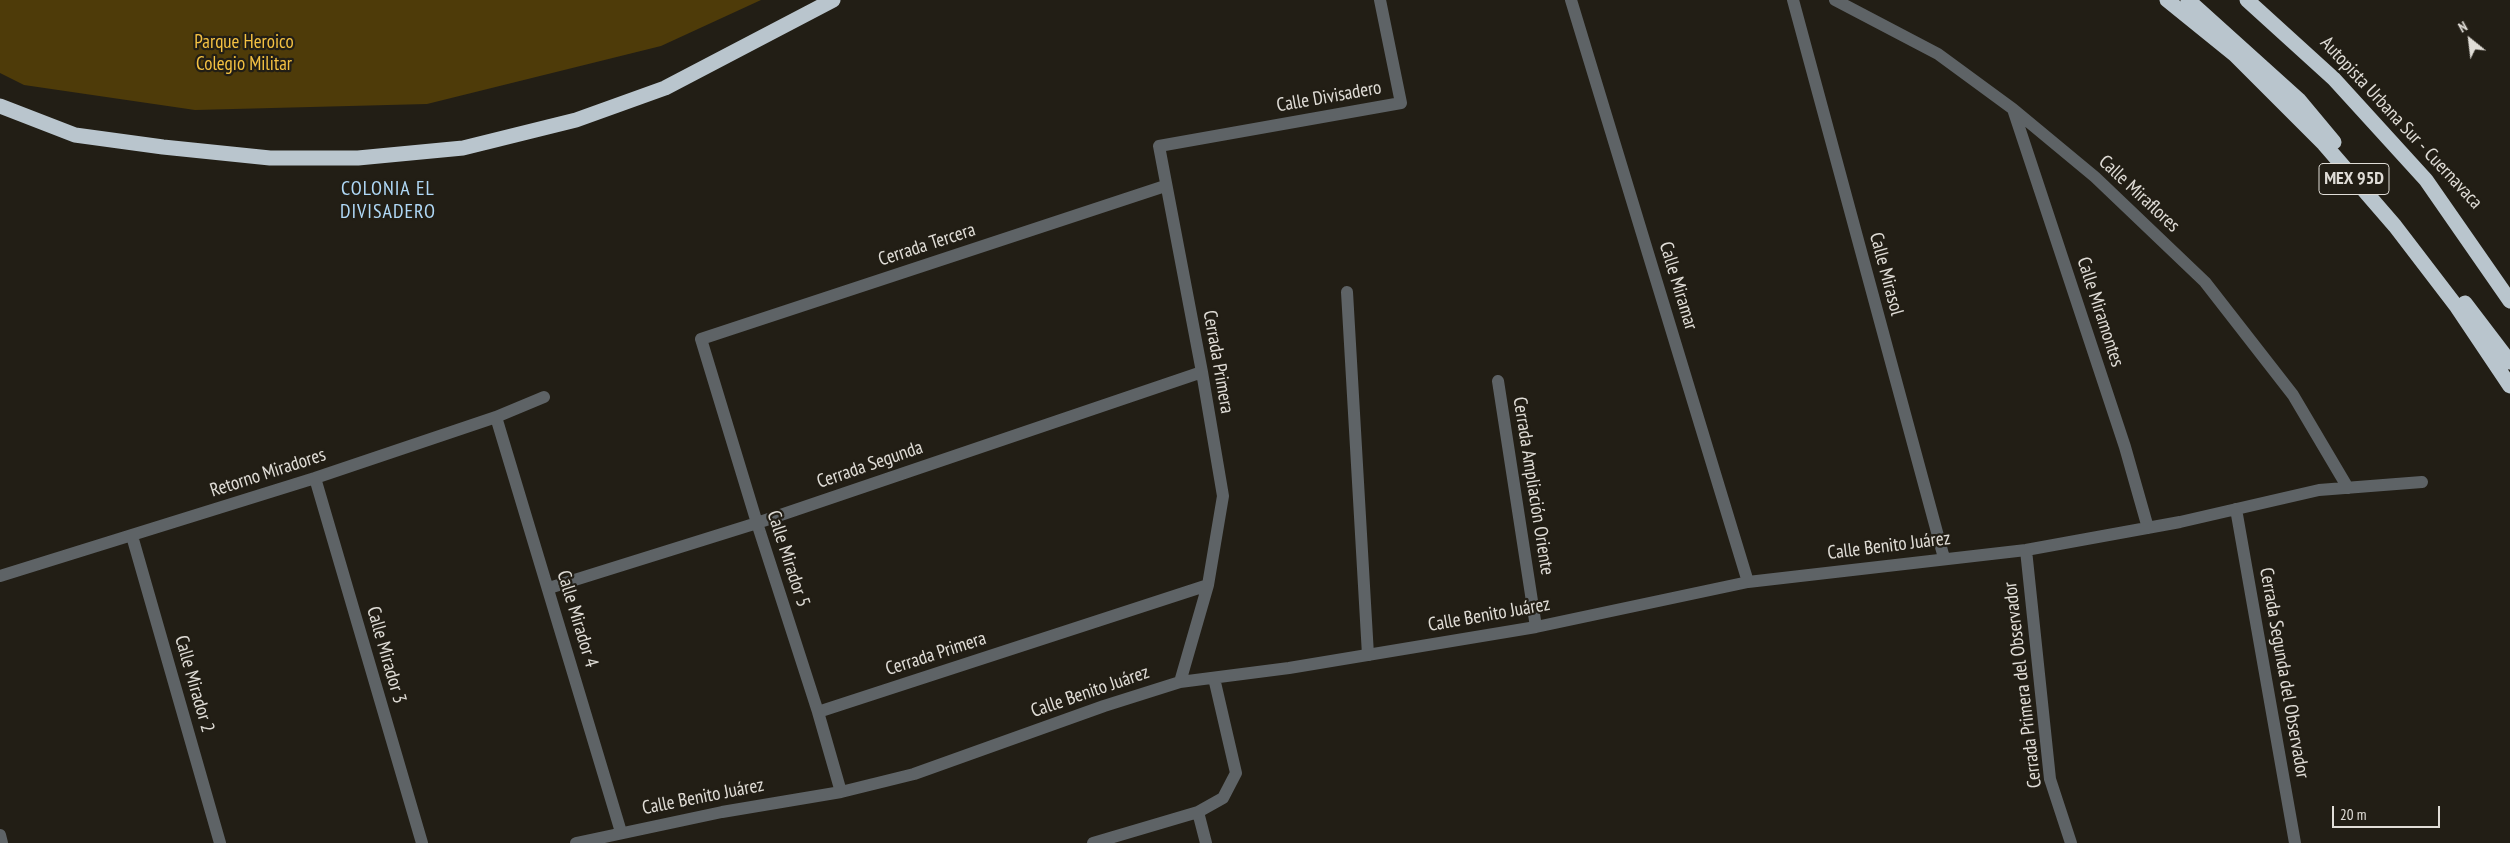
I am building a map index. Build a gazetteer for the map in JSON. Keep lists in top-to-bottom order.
{
  "streets": {
    "highway": ["Autopista Urbana Sur - Cuernavaca", "MEX 95D"],
    "street": [
      "Calle Divisadero",
      "Calle Miraflores",
      "Cerrada Tercera",
      "Calle Mirasol",
      "Calle Miramar",
      "Calle Miramontes",
      "Cerrada Primera",
      "Cerrada Segunda",
      "Retorno Miradores",
      "Cerrada Ampliación Oriente",
      "Calle Benito Juárez",
      "Calle Mirador 5",
      "Calle Mirador 4",
      "Calle Mirador 3",
      "Cerrada Segunda del Observador",
      "Calle Mirador 2",
      "Cerrada Primera del Observador"
    ]
  },
  "crossings": [
    ["Calle Divisadero", "Cerrada Primera"],
    ["Autopista Urbana Sur - Cuernavaca", "MEX 95D"],
    ["Calle Miraflores", "Calle Miramontes"],
    ["Calle Miraflores", "Calle Benito Juárez"],
    ["Cerrada Tercera", "Cerrada Primera"],
    ["Cerrada Tercera", "Calle Mirador 5"],
    ["Calle Mirasol", "Calle Benito Juárez"],
    ["Calle Miramar", "Calle Benito Juárez"],
    ["Calle Miramontes", "Calle Benito Juárez"],
    ["Cerrada Primera", "Cerrada Segunda"],
    ["Cerrada Primera", "Calle Benito Juárez"],
    ["Cerrada Primera", "Calle Mirador 5"],
    ["Cerrada Segunda", "Calle Mirador 5"],
    ["Cerrada Segunda", "Calle Mirador 4"],
    ["Retorno Miradores", "Calle Mirador 4"],
    ["Retorno Miradores", "Calle Mirador 3"],
    ["Retorno Miradores", "Calle Mirador 2"],
    ["Cerrada Ampliación Oriente", "Calle Benito Juárez"],
    ["Calle Benito Juárez", "Calle Mirador 5"],
    ["Calle Benito Juárez", "Calle Mirador 4"],
    ["Calle Benito Juárez", "Cerrada Segunda del Observador"],
    ["Calle Benito Juárez", "Cerrada Primera del Observador"]
  ],
  "districts": ["COLONIA EL DIVISADERO"],
  "parks": ["Parque Heroico Colegio Militar"],
  "scale_bar": "20 m",
  "north": "top left"
}
